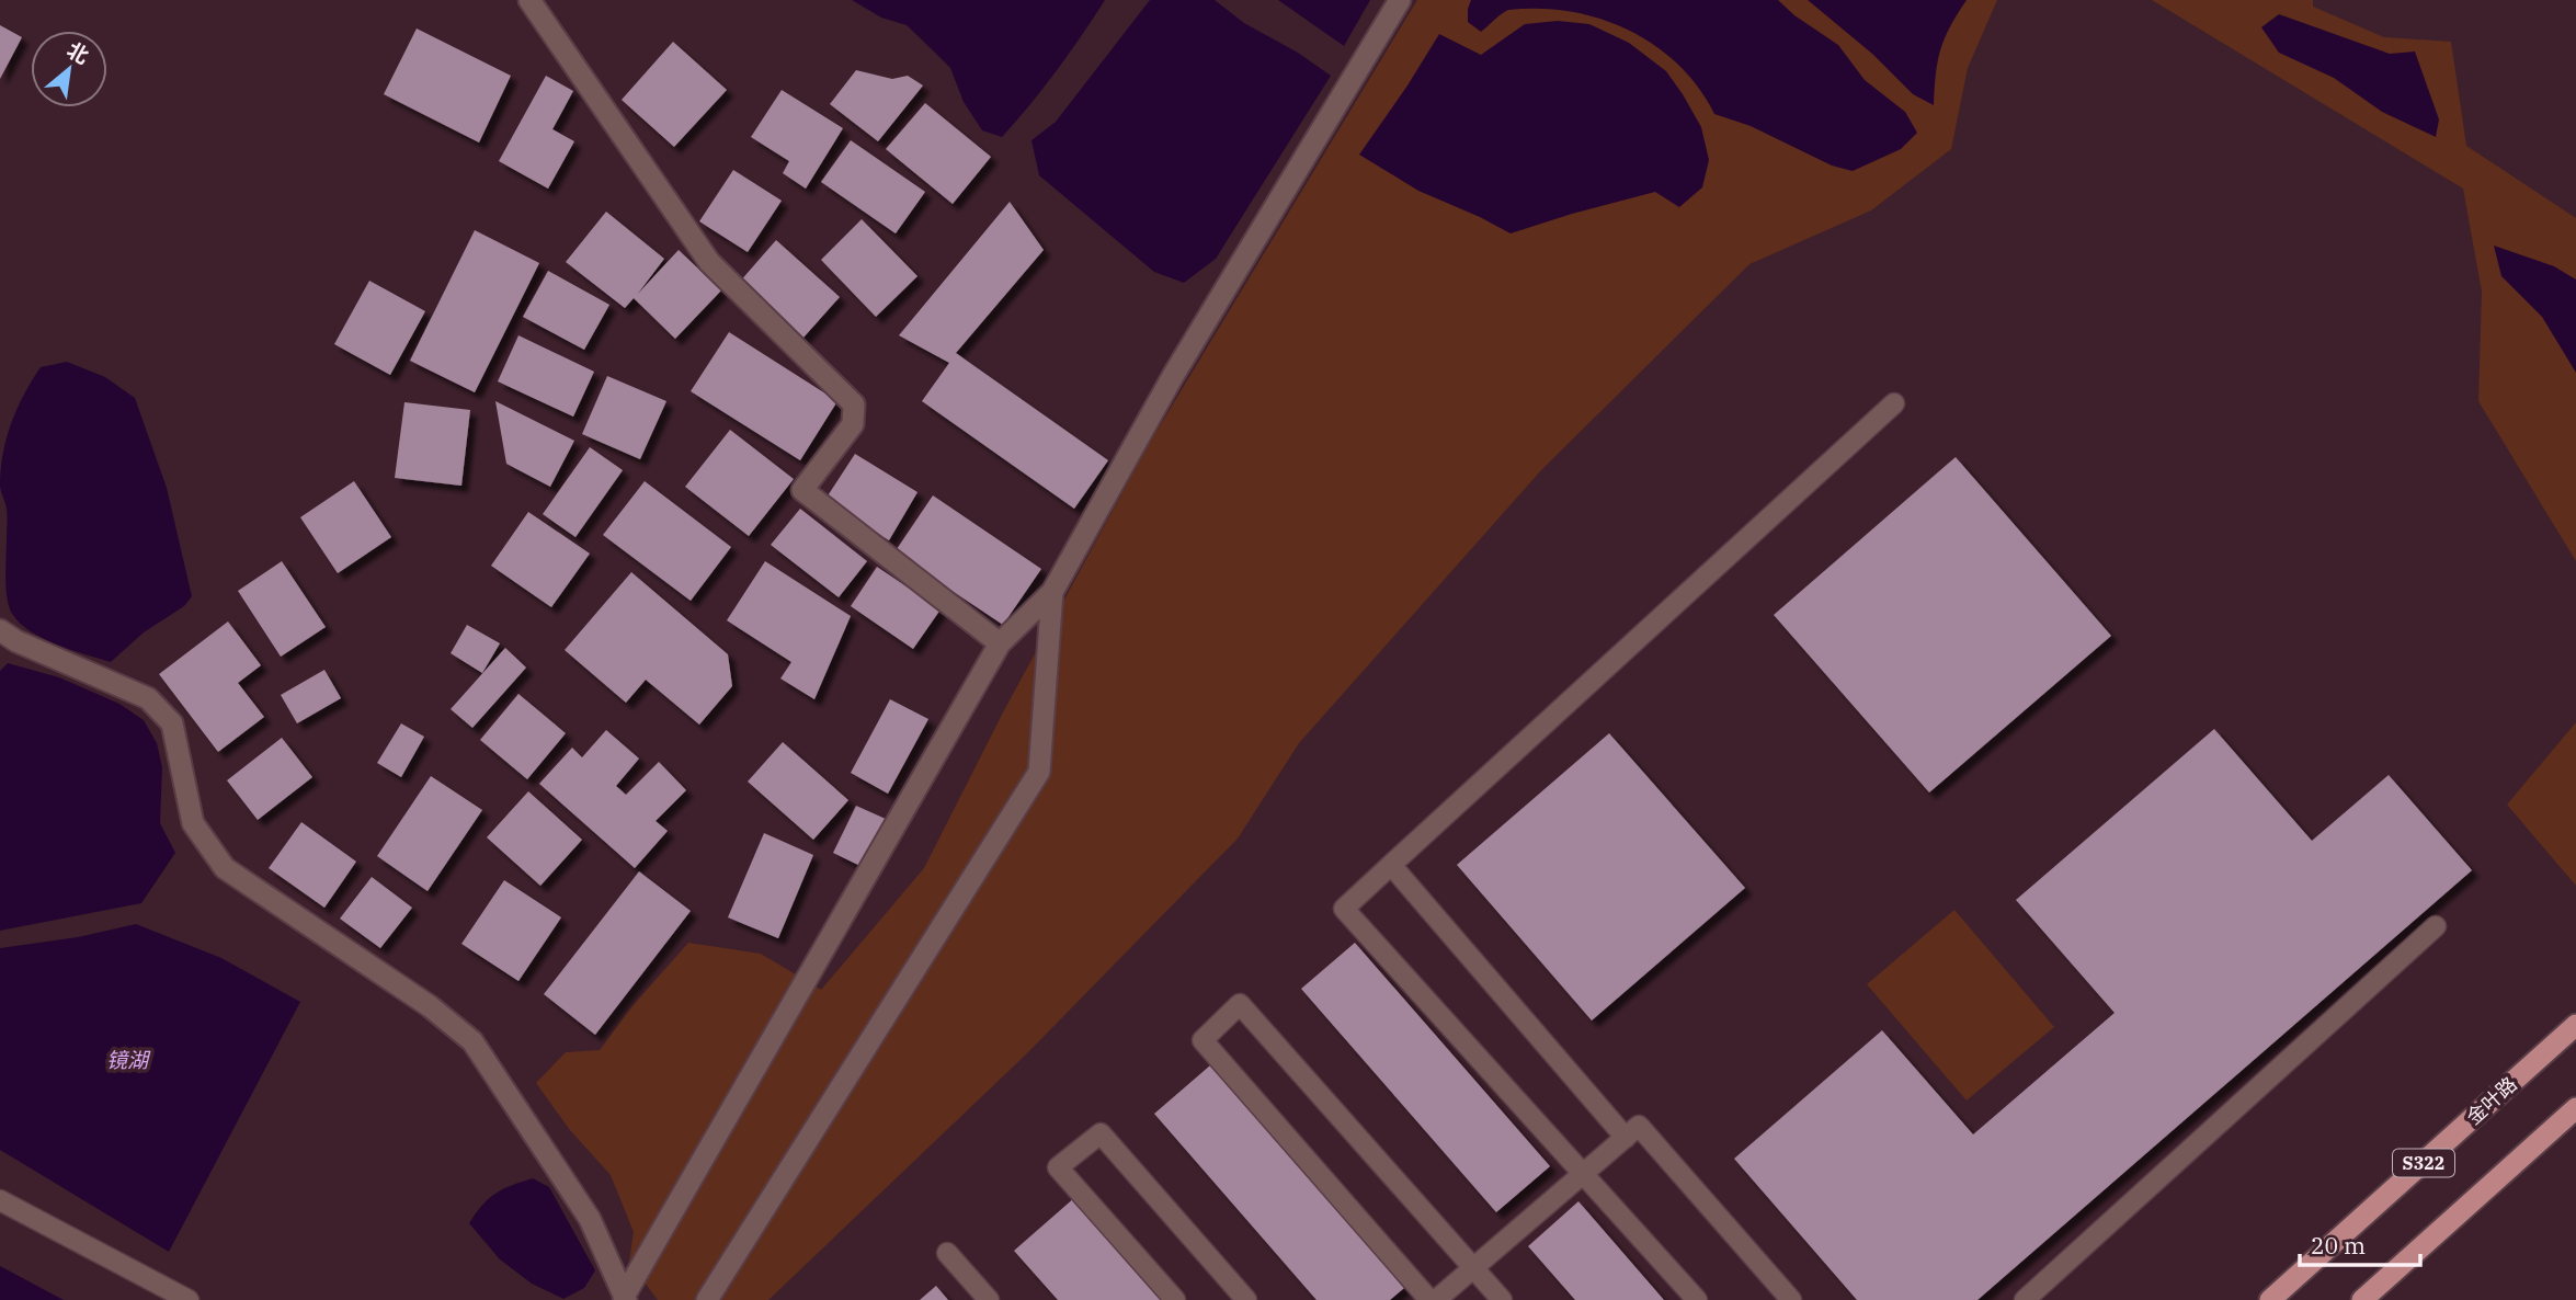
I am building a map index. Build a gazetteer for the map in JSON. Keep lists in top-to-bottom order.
{
  "streets": {
    "main road": ["金叶路", "S322"]
  },
  "water": ["镜湖"],
  "scale_bar": "20 m",
  "north": "top right"
}
